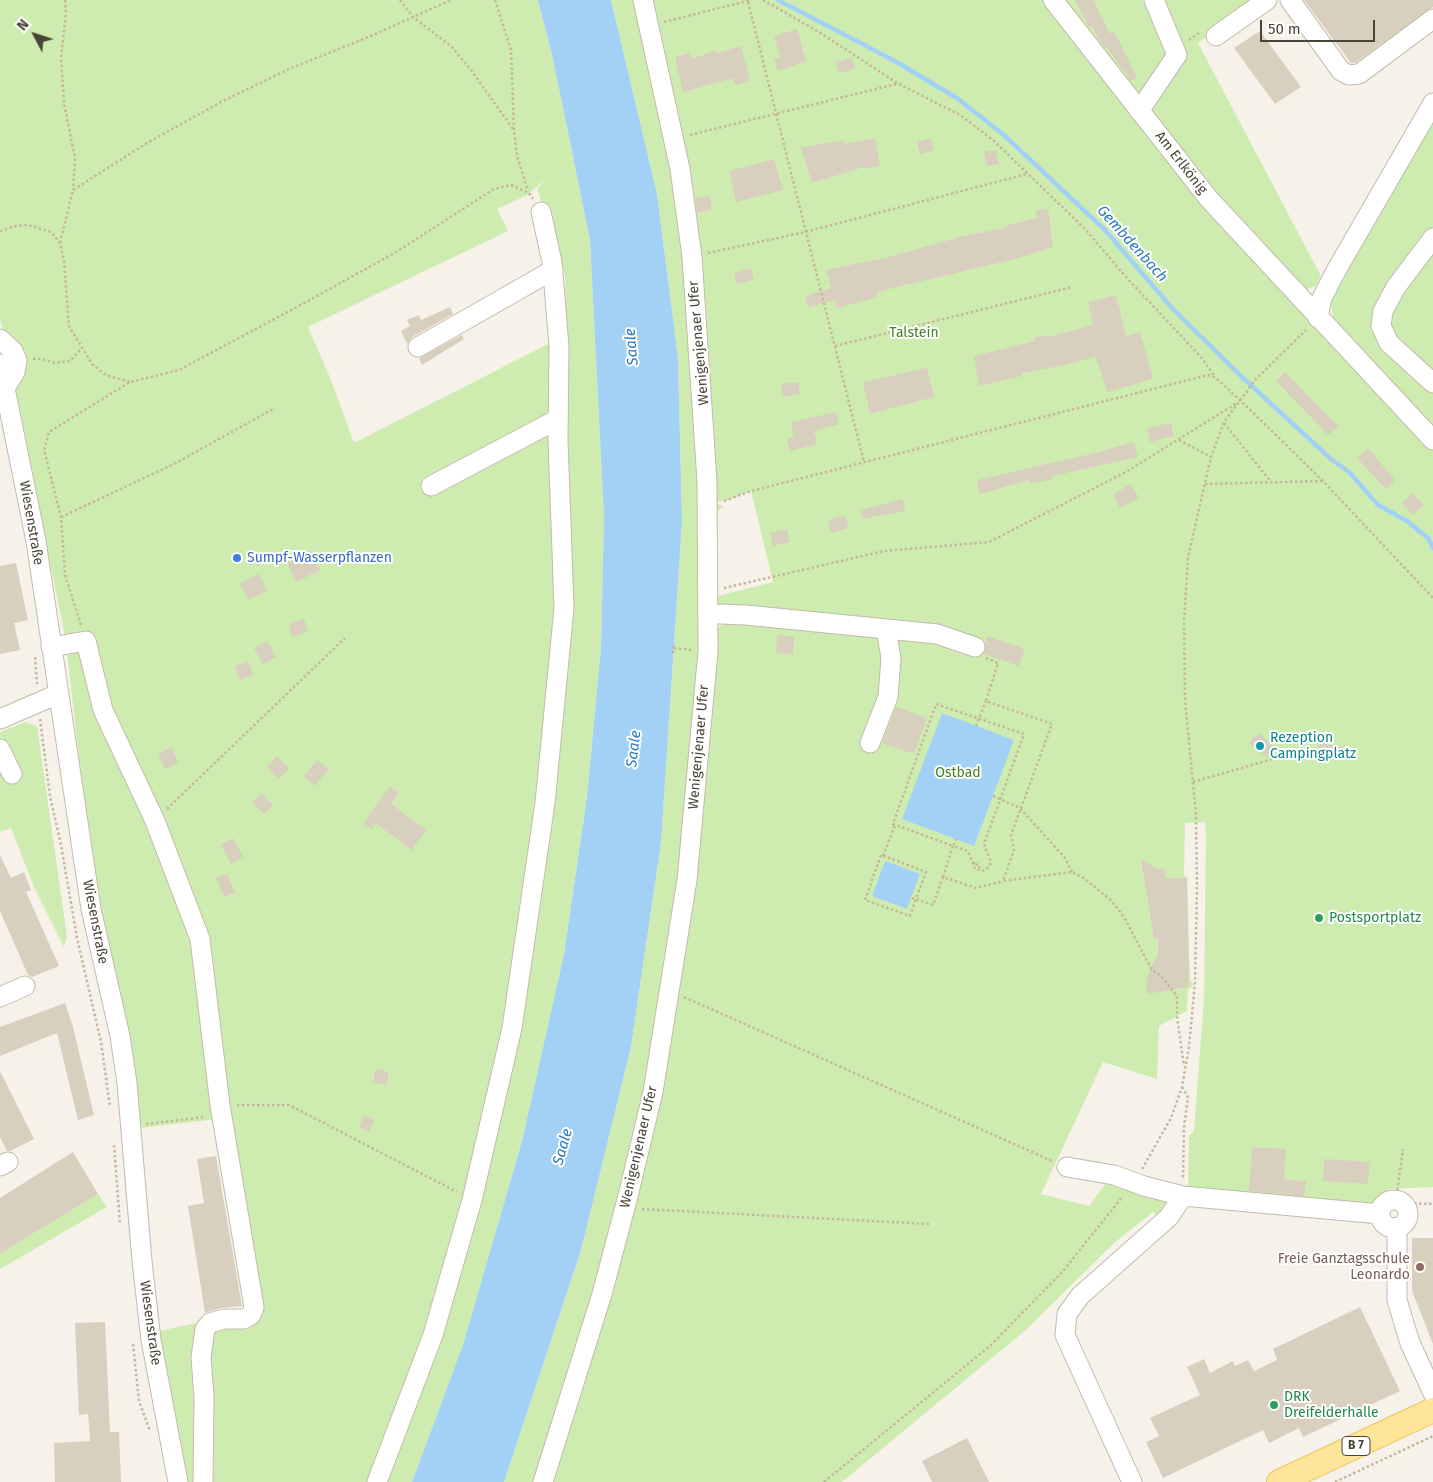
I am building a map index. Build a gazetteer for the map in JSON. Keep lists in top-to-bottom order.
{
  "streets": {
    "main road": ["B 7"],
    "street": ["Am Erlkönig", "Wenigenjenaer Ufer", "Wiesenstraße"]
  },
  "water": ["Gembdenbach", "Saale"],
  "parks": ["Talstein", "Ostbad"],
  "places": [
    "Sumpf-Wasserpflanzen",
    "Rezeption Campingplatz",
    "Postsportplatz",
    "Freie Ganztagsschule Leonardo",
    "DRK Dreifelderhalle"
  ],
  "scale_bar": "50 m",
  "north": "top left"
}
